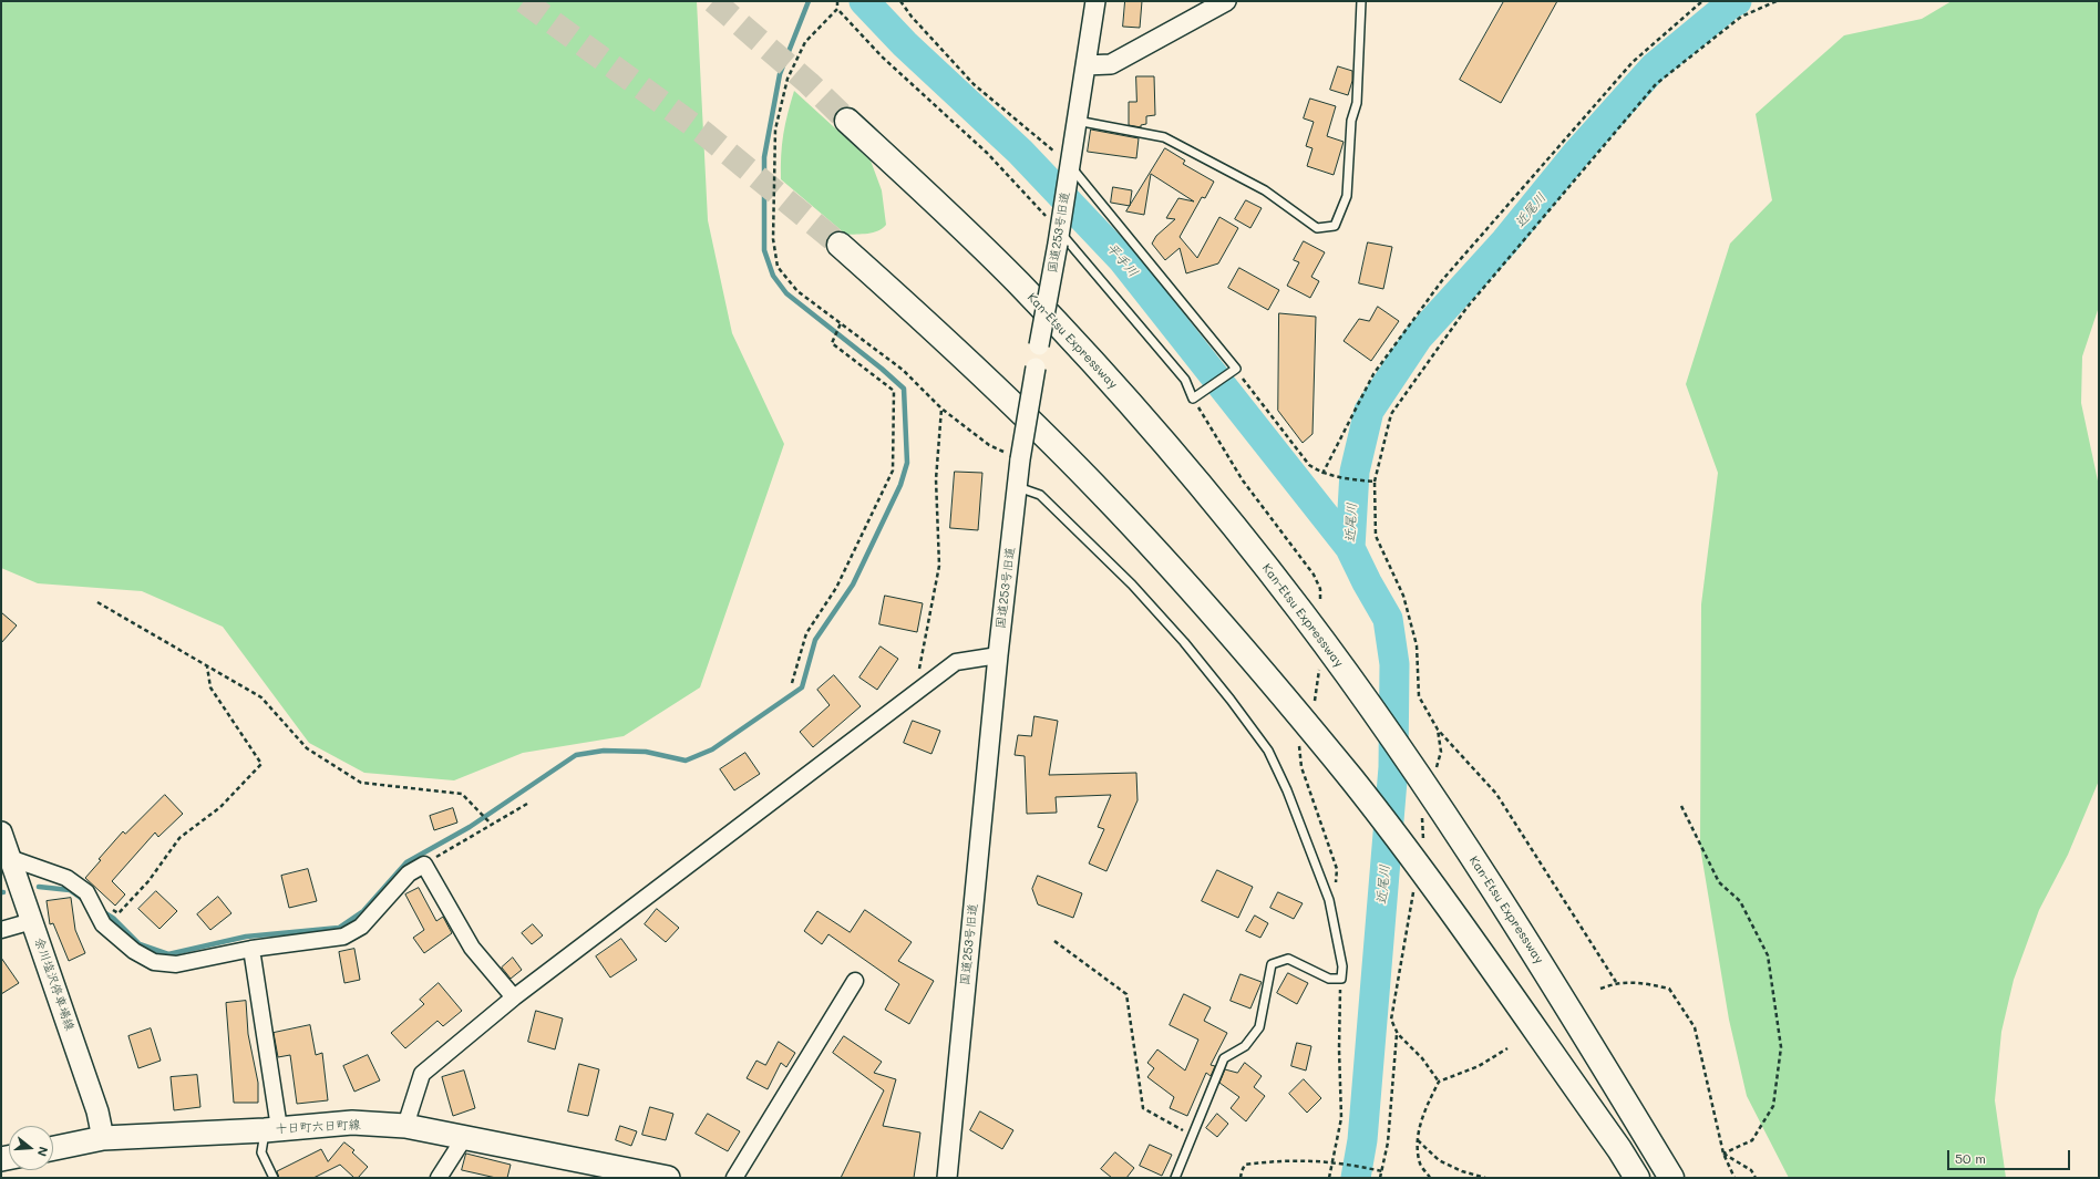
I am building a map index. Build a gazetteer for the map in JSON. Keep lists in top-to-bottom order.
{
  "streets": {
    "highway": ["Kan-Etsu Expressway"],
    "main road": ["余川塩沢停車場線", "十日町六日町線"],
    "street": ["国道253号旧道"]
  },
  "crossings": [
    ["余川塩沢停車場線", "十日町六日町線"]
  ],
  "water": ["近尾川", "平手川"],
  "scale_bar": "50 m",
  "north": "right"
}
